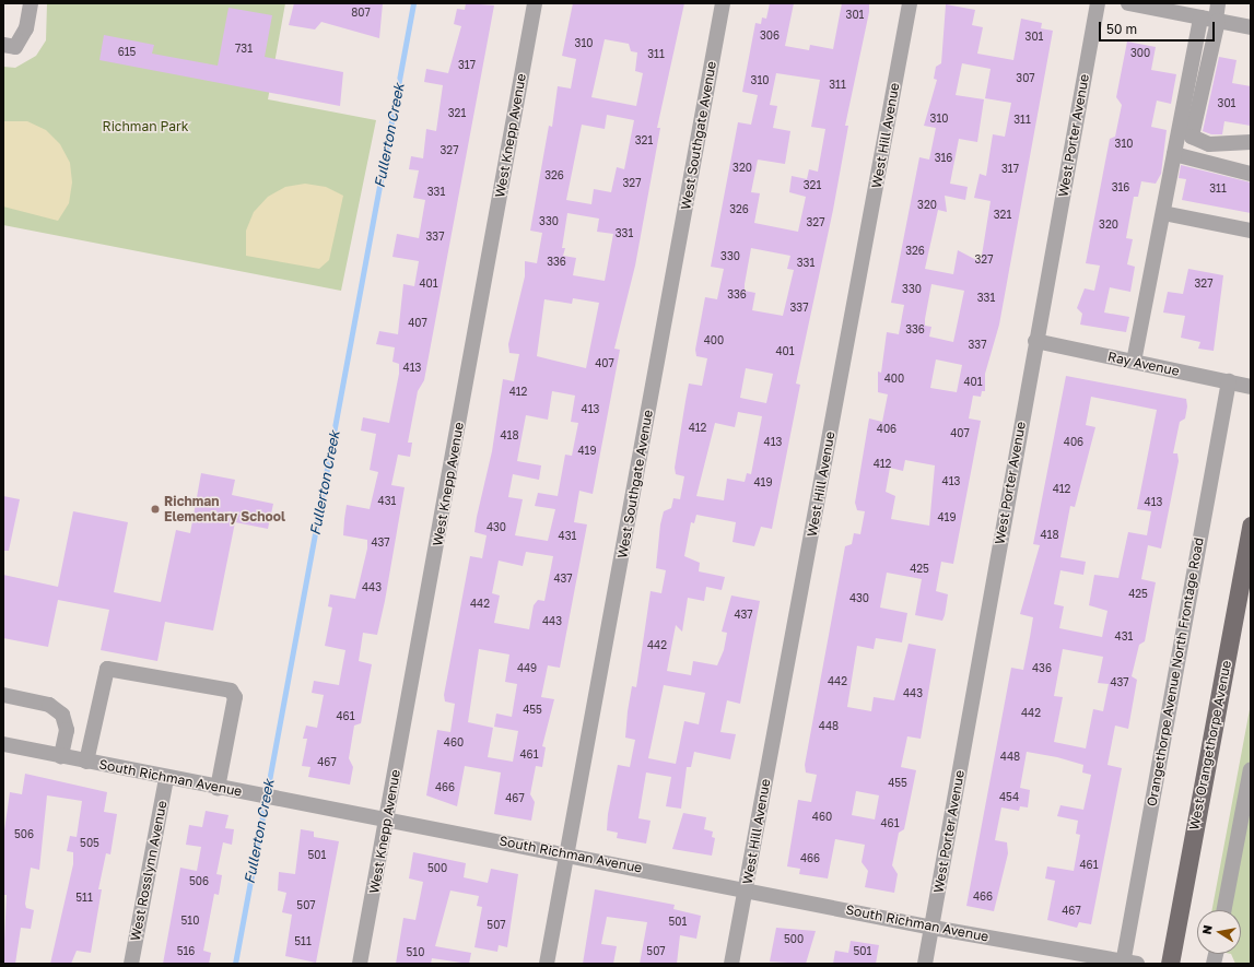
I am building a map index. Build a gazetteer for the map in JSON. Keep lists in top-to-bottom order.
{
  "streets": {
    "main road": ["West Orangethorpe Avenue"],
    "street": [
      "West Knepp Avenue",
      "West Southgate Avenue",
      "West Hill Avenue",
      "West Porter Avenue",
      "Ray Avenue",
      "Orangethorpe Avenue North Frontage Road",
      "South Richman Avenue",
      "West Rosslynn Avenue"
    ]
  },
  "crossings": [
    ["West Knepp Avenue", "South Richman Avenue"],
    ["West Southgate Avenue", "South Richman Avenue"],
    ["West Hill Avenue", "South Richman Avenue"],
    ["West Porter Avenue", "Ray Avenue"],
    ["West Porter Avenue", "South Richman Avenue"],
    ["Ray Avenue", "Orangethorpe Avenue North Frontage Road"],
    ["Orangethorpe Avenue North Frontage Road", "South Richman Avenue"],
    ["South Richman Avenue", "West Rosslynn Avenue"]
  ],
  "water": ["Fullerton Creek"],
  "parks": ["Richman Park"],
  "places": ["Richman Elementary School"],
  "house_numbers": [
    "807",
    "301",
    "306",
    "301",
    "310",
    "731",
    "615",
    "300",
    "311",
    "317",
    "307",
    "310",
    "311",
    "301",
    "321",
    "310",
    "311",
    "321",
    "310",
    "327",
    "316",
    "320",
    "317",
    "326",
    "327",
    "321",
    "316",
    "311",
    "331",
    "320",
    "326",
    "321",
    "330",
    "327",
    "320",
    "331",
    "337",
    "326",
    "330",
    "327",
    "336",
    "331",
    "401",
    "327",
    "330",
    "336",
    "331",
    "337",
    "407",
    "336",
    "400",
    "337",
    "401",
    "407",
    "413",
    "400",
    "401",
    "412",
    "413",
    "412",
    "406",
    "407",
    "418",
    "413",
    "406",
    "419",
    "412",
    "413",
    "419",
    "412",
    "431",
    "413",
    "419",
    "430",
    "418",
    "431",
    "437",
    "425",
    "437",
    "443",
    "425",
    "430",
    "442",
    "437",
    "443",
    "431",
    "442",
    "449",
    "436",
    "442",
    "437",
    "443",
    "455",
    "442",
    "461",
    "448",
    "460",
    "461",
    "448",
    "467",
    "455",
    "466",
    "454",
    "467",
    "460",
    "461",
    "506",
    "505",
    "501",
    "466",
    "461",
    "500",
    "506",
    "466",
    "511",
    "507",
    "467",
    "510",
    "501",
    "507",
    "500",
    "511",
    "516",
    "507",
    "501",
    "510"
  ],
  "scale_bar": "50 m",
  "north": "left"
}
